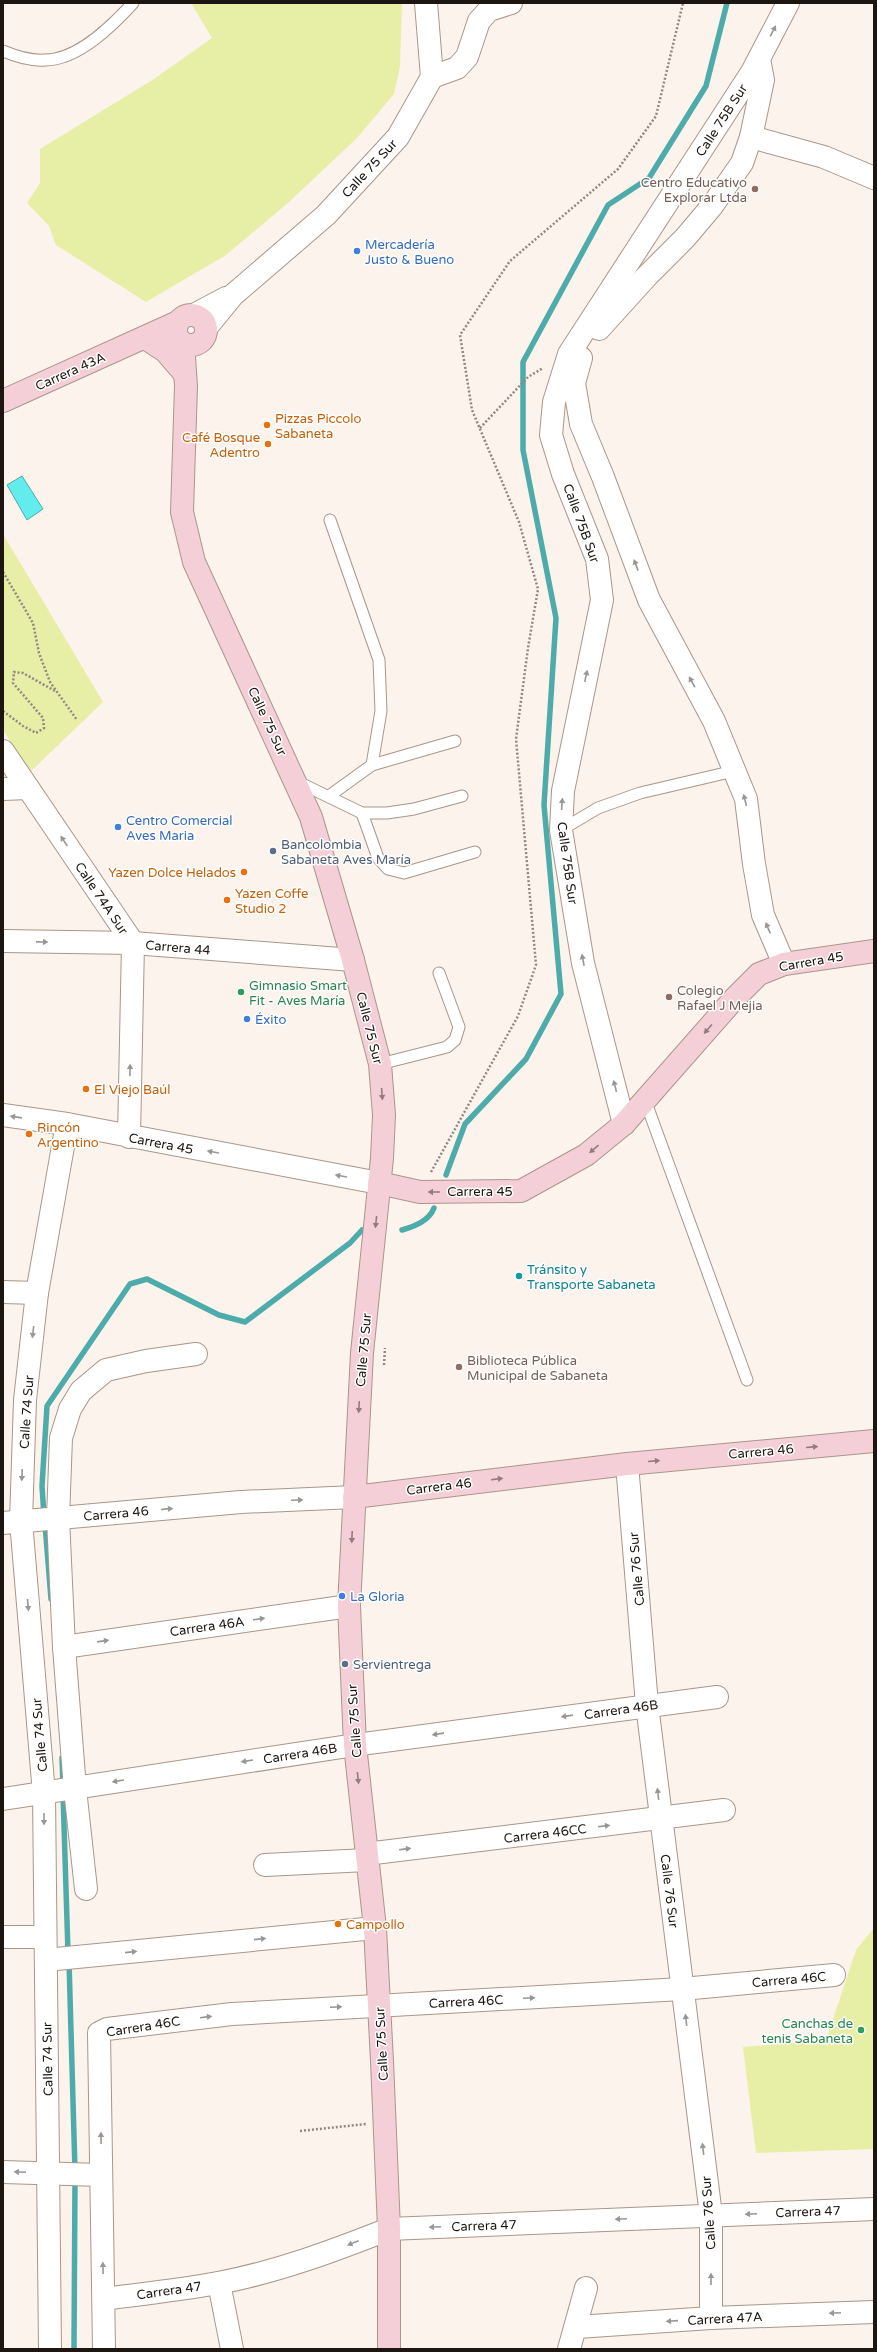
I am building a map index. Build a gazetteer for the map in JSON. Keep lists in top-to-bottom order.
{
  "streets": {
    "street": [
      "Calle 75B Sur",
      "Calle 75 Sur",
      "Carrera 43A",
      "Calle 74A Sur",
      "Carrera 44",
      "Carrera 45",
      "Calle 74 Sur",
      "Carrera 46",
      "Calle 76 Sur",
      "Carrera 46A",
      "Carrera 46B",
      "Carrera 46CC",
      "Carrera 46C",
      "Carrera 47",
      "Carrera 47A"
    ]
  },
  "crossings": [
    ["Calle 75B Sur", "Carrera 45"],
    ["Calle 75 Sur", "Carrera 43A"],
    ["Calle 75 Sur", "Carrera 44"],
    ["Calle 75 Sur", "Carrera 45"],
    ["Calle 75 Sur", "Carrera 46"],
    ["Calle 75 Sur", "Carrera 46A"],
    ["Calle 75 Sur", "Carrera 46B"],
    ["Calle 75 Sur", "Carrera 46CC"],
    ["Calle 75 Sur", "Carrera 46C"],
    ["Calle 75 Sur", "Carrera 47"],
    ["Calle 74A Sur", "Carrera 44"],
    ["Calle 74A Sur", "Carrera 45"],
    ["Carrera 45", "Calle 74 Sur"],
    ["Calle 74 Sur", "Carrera 46"],
    ["Calle 74 Sur", "Carrera 46A"],
    ["Calle 74 Sur", "Carrera 46B"],
    ["Carrera 46", "Calle 76 Sur"],
    ["Calle 76 Sur", "Carrera 46B"],
    ["Calle 76 Sur", "Carrera 46CC"],
    ["Calle 76 Sur", "Carrera 46C"],
    ["Calle 76 Sur", "Carrera 47"],
    ["Calle 76 Sur", "Carrera 47A"]
  ],
  "one_way": [
    "Calle 75B Sur",
    "Calle 74A Sur",
    "Carrera 44",
    "Carrera 45",
    "Carrera 46",
    "Calle 76 Sur",
    "Carrera 46A",
    "Carrera 46CC",
    "Carrera 47",
    "Carrera 47A"
  ],
  "places": [
    "Centro Educativo Explorar Ltda",
    "Mercadería Justo & Bueno",
    "Pizzas Piccolo Sabaneta",
    "Café Bosque Adentro",
    "Centro Comercial Aves Maria",
    "Bancolombia Sabaneta Aves María",
    "Yazen Dolce Helados",
    "Yazen Coffe Studio 2",
    "Gimnasio Smart Fit - Aves María",
    "Colegio Rafael J Mejia",
    "Éxito",
    "El Viejo Baúl",
    "Rincón Argentino",
    "Tránsito y Transporte Sabaneta",
    "Biblioteca Pública Municipal de Sabaneta",
    "La Gloria",
    "Servientrega",
    "Campollo",
    "Canchas de tenis Sabaneta"
  ]
}
